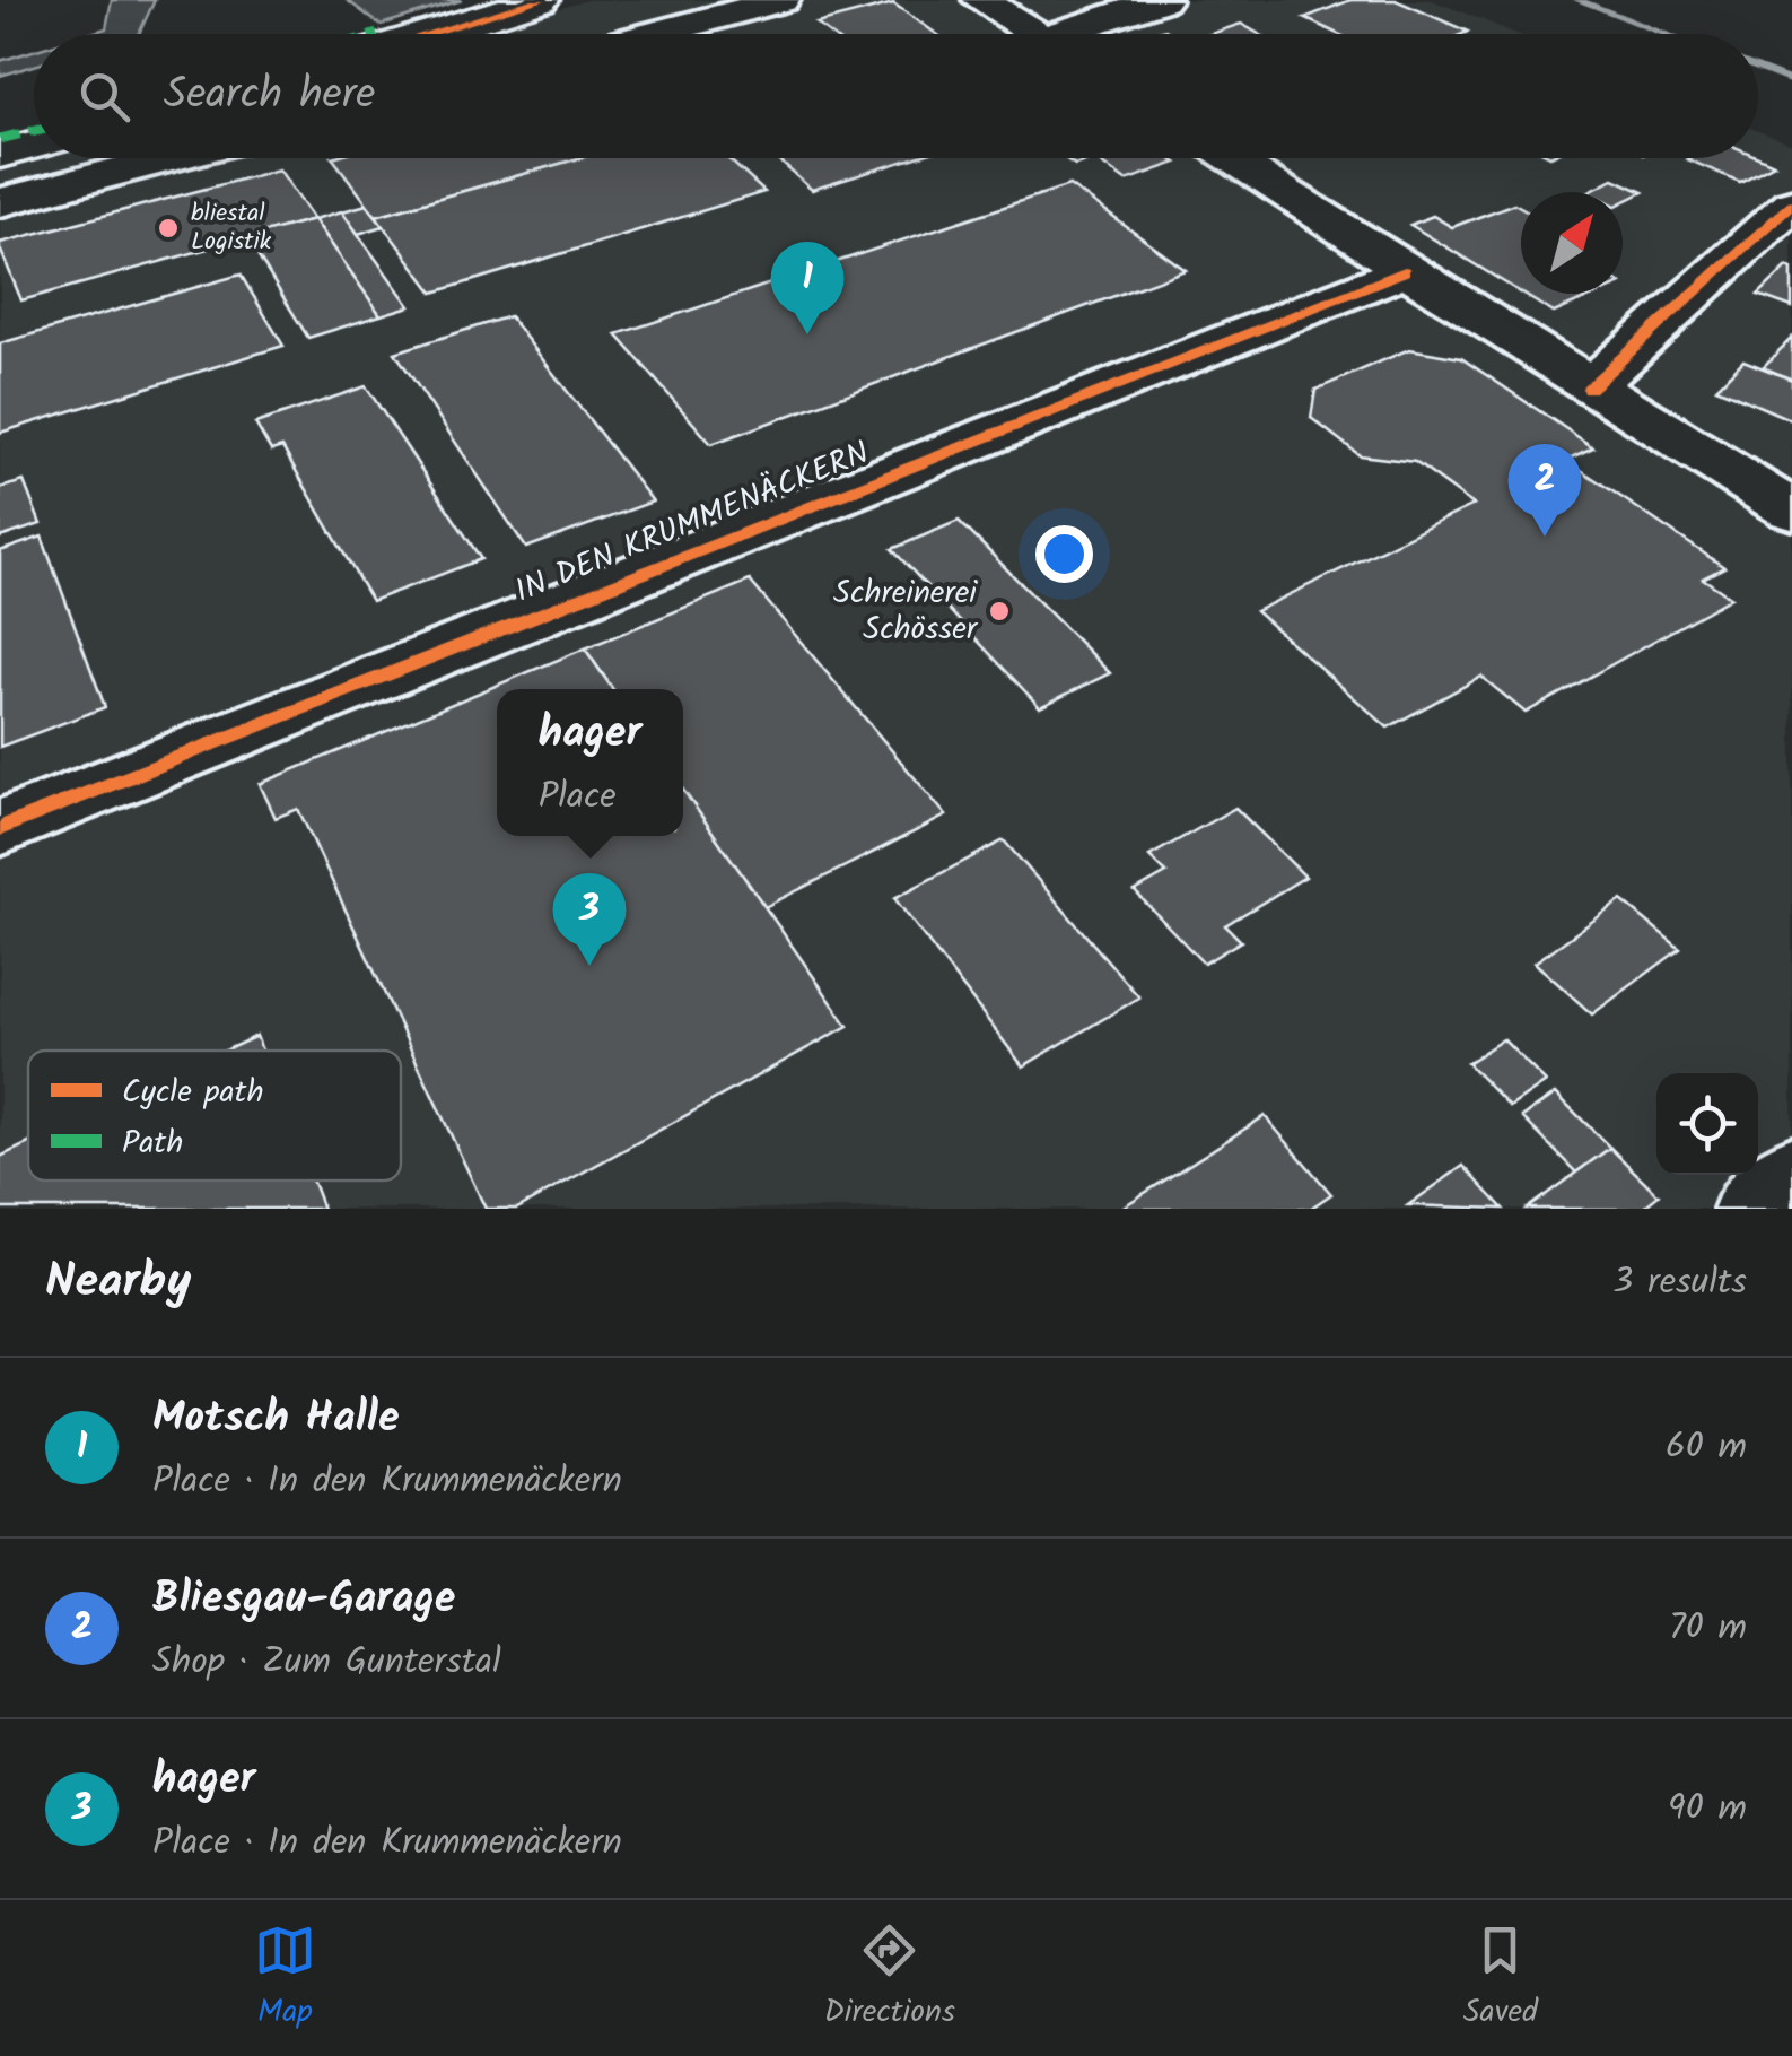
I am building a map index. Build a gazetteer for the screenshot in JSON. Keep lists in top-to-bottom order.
{
  "streets": {
    "street": ["IN DEN KRUMMENÄCKERN"]
  },
  "places": ["bliestal Logistik", "Schreinerei Schösser"],
  "legend": ["Cycle path", "Path"],
  "north": "top right",
  "page": {
    "search": "Search here",
    "pins": ["1", "2", "3"],
    "popup": ["hager", "Place"],
    "heading": ["Nearby", "3 results"],
    "list": [
      {
        "mark": "1",
        "name": "Motsch Halle",
        "note": "Place · In den Krummenäckern",
        "value": "60 m"
      },
      {
        "mark": "2",
        "name": "Bliesgau-Garage",
        "note": "Shop · Zum Gunterstal",
        "value": "70 m"
      },
      {
        "mark": "3",
        "name": "hager",
        "note": "Place · In den Krummenäckern",
        "value": "90 m"
      }
    ],
    "nav": ["Map", "Directions", "Saved"]
  }
}
